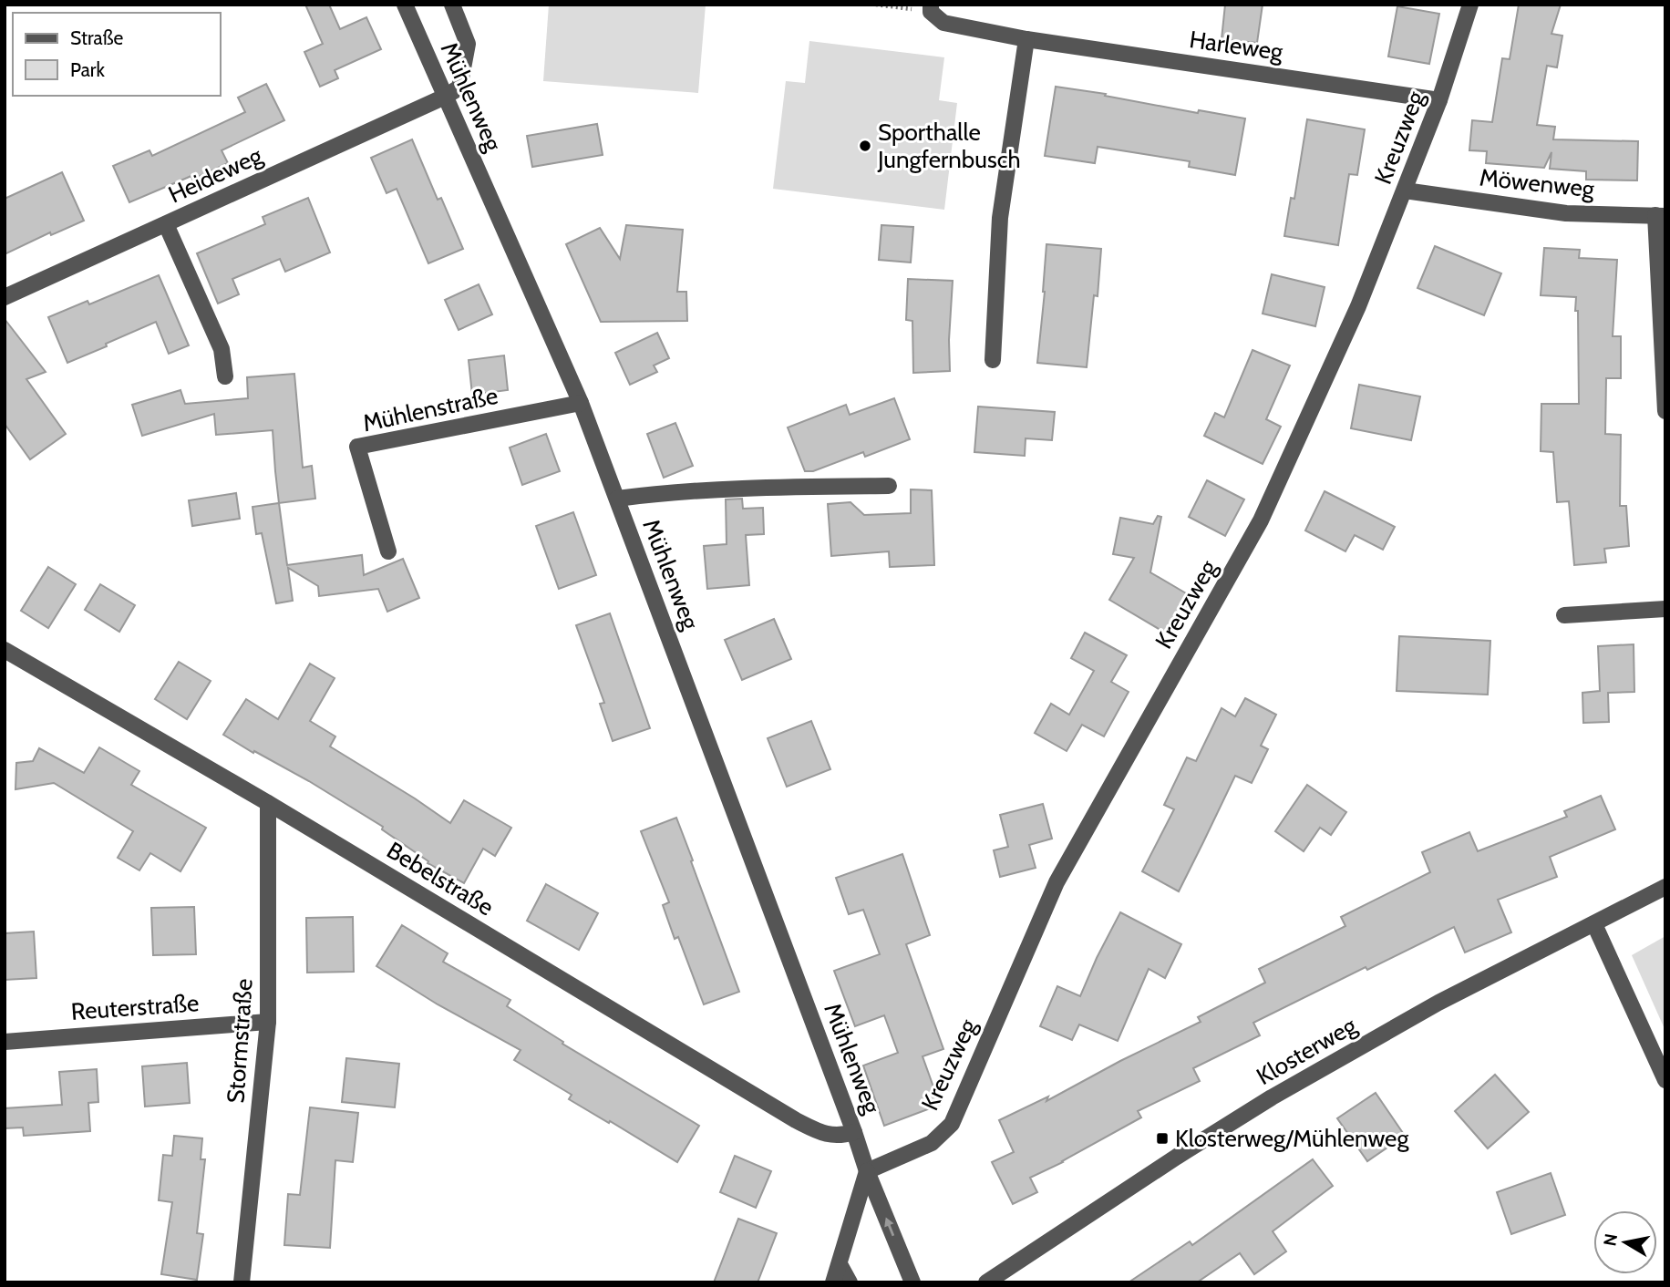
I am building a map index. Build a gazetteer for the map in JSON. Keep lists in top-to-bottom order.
{
  "streets": {
    "street": [
      "Harleweg",
      "Mühlenweg",
      "Kreuzweg",
      "Heideweg",
      "Möwenweg",
      "Mühlenstraße",
      "Bebelstraße",
      "Reuterstraße",
      "Stormstraße",
      "Klosterweg"
    ]
  },
  "crossings": [
    ["Harleweg", "Kreuzweg"],
    ["Mühlenweg", "Kreuzweg"],
    ["Mühlenweg", "Heideweg"],
    ["Mühlenweg", "Mühlenstraße"],
    ["Mühlenweg", "Bebelstraße"],
    ["Kreuzweg", "Möwenweg"],
    ["Bebelstraße", "Stormstraße"],
    ["Reuterstraße", "Stormstraße"]
  ],
  "places": {
    "other": ["Sporthalle Jungfernbusch"],
    "transit": ["Klosterweg/Mühlenweg"]
  },
  "legend": ["Straße", "Park"],
  "north": "left"
}
